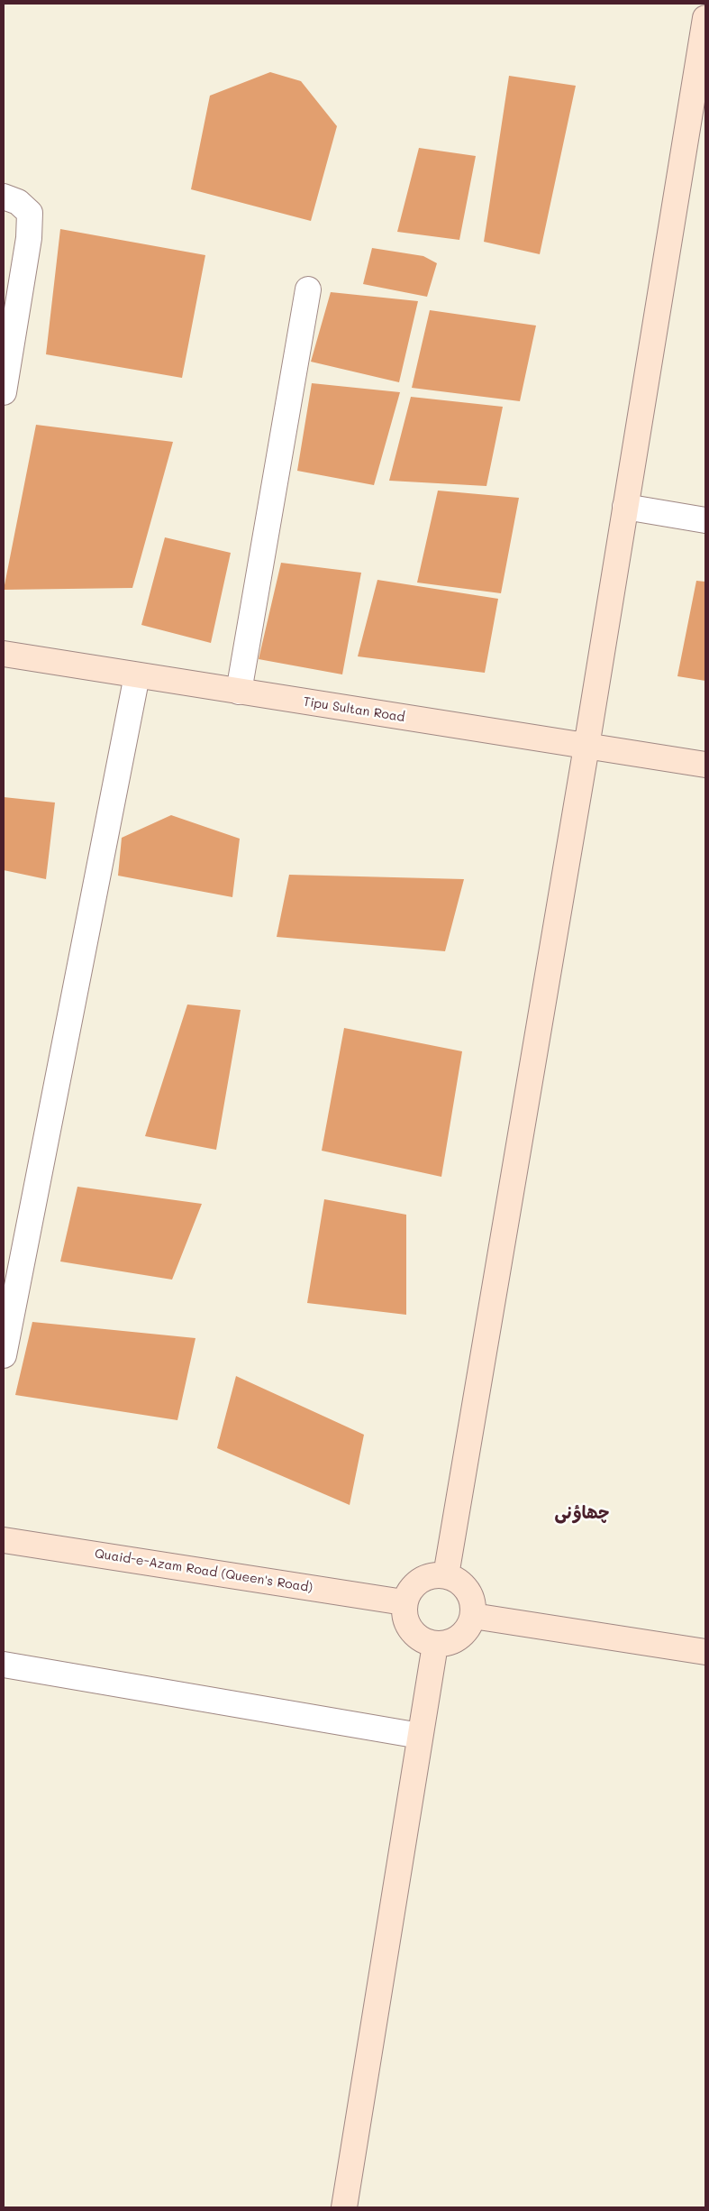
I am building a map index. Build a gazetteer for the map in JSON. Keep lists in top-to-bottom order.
{
  "streets": {
    "street": ["Tipu Sultan Road", "Quaid-e-Azam Road (Queen's Road)"]
  },
  "districts": ["چھاؤنی"]
}
